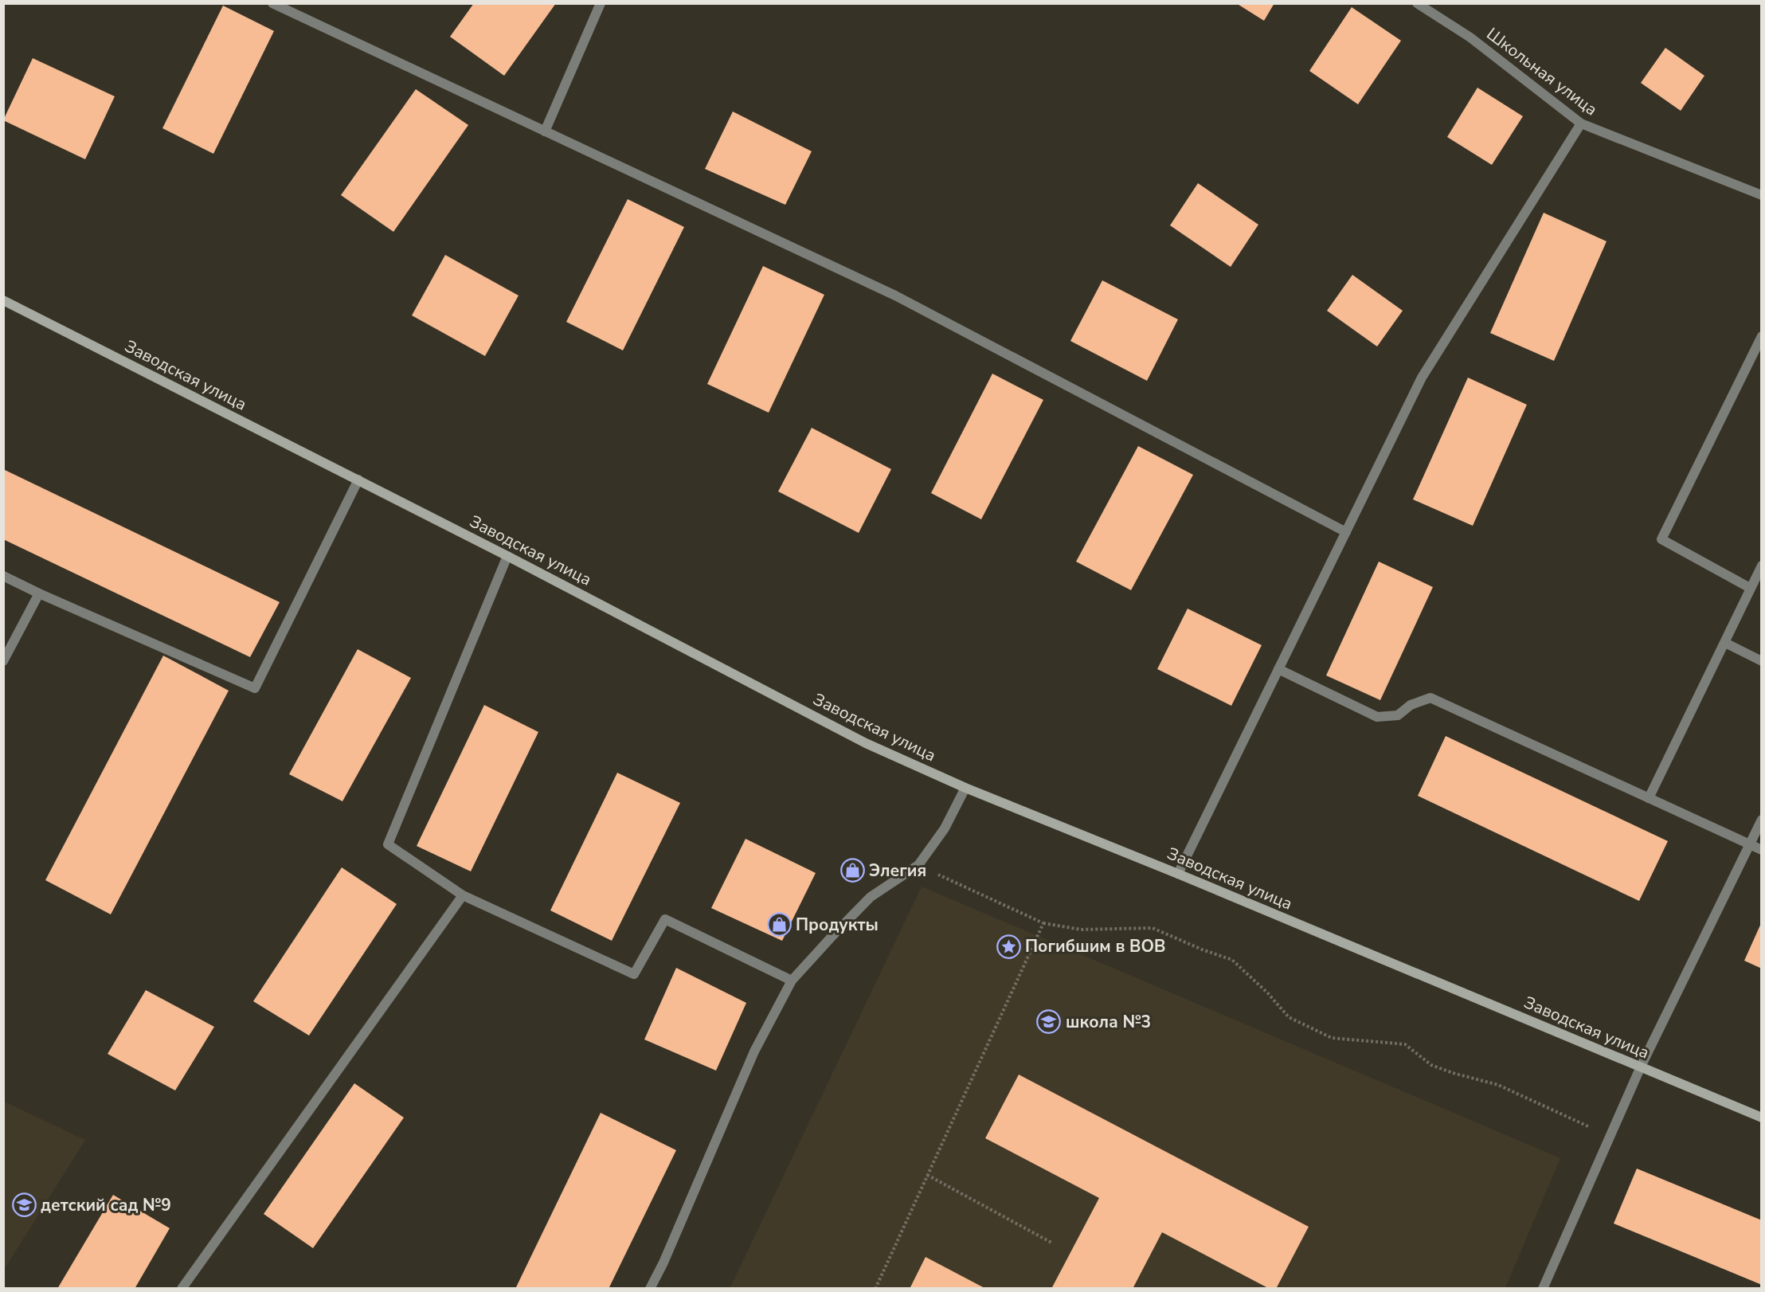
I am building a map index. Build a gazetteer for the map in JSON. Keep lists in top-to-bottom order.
{
  "streets": {
    "main road": ["Заводская улица"],
    "street": ["Школьная улица"]
  },
  "places": {
    "shop": ["Элегия", "Продукты"],
    "place": ["Погибшим в ВОВ"],
    "school or university": ["школа №3", "детский сад №9"]
  }
}
